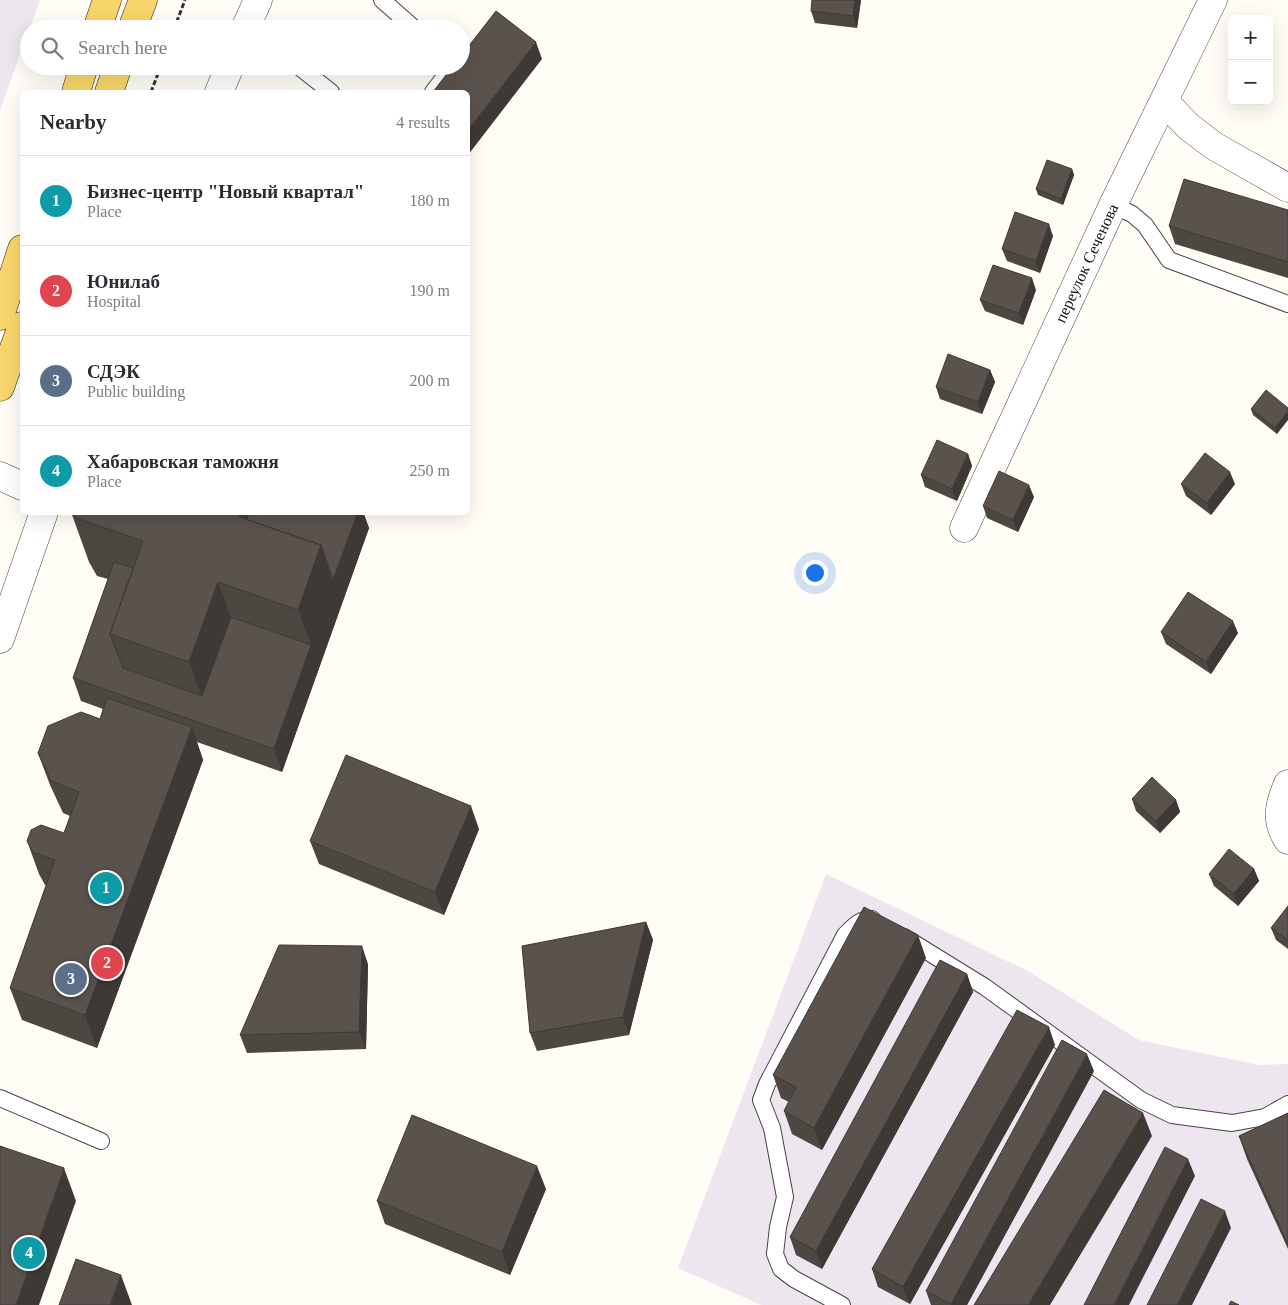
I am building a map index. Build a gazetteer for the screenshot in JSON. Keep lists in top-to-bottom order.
{
  "streets": {
    "street": ["переулок Сеченова"]
  },
  "page": {
    "map_buttons": ["+", "−"],
    "search": "Search here",
    "heading": ["Nearby", "4 results"],
    "list": [
      {
        "mark": "1",
        "name": "Бизнес-центр \"Новый квартал\"",
        "note": "Place",
        "value": "180 m"
      },
      {
        "mark": "2",
        "name": "Юнилаб",
        "note": "Hospital",
        "value": "190 m"
      },
      {
        "mark": "3",
        "name": "СДЭК",
        "note": "Public building",
        "value": "200 m"
      },
      {
        "mark": "4",
        "name": "Хабаровская таможня",
        "note": "Place",
        "value": "250 m"
      }
    ],
    "pins": [
      "1",
      "2",
      "3",
      "4"
    ]
  }
}
